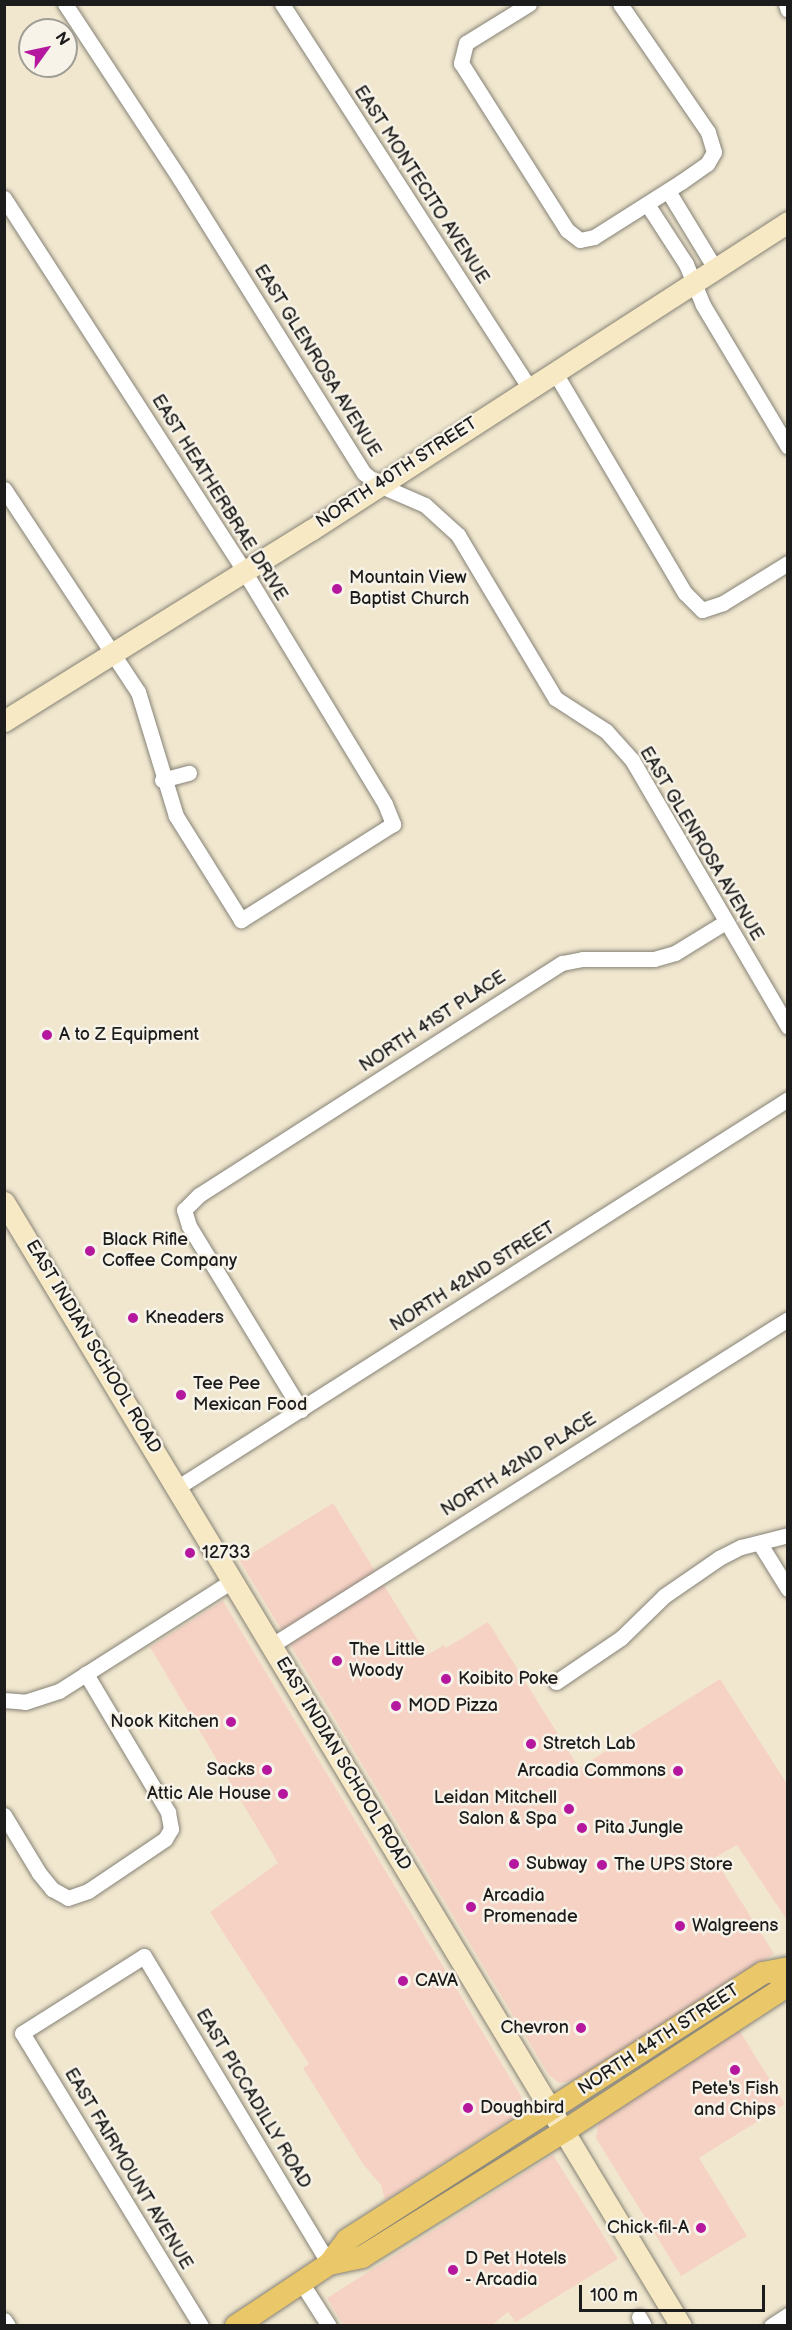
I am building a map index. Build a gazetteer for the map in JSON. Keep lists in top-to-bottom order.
{
  "streets": {
    "main road": ["NORTH 40TH STREET", "EAST INDIAN SCHOOL ROAD", "NORTH 44TH STREET"],
    "street": [
      "EAST MONTECITO AVENUE",
      "EAST GLENROSA AVENUE",
      "EAST HEATHERBRAE DRIVE",
      "NORTH 41ST PLACE",
      "NORTH 42ND STREET",
      "NORTH 42ND PLACE",
      "EAST PICCADILLY ROAD",
      "EAST FAIRMOUNT AVENUE"
    ]
  },
  "crossings": [
    ["EAST MONTECITO AVENUE", "NORTH 40TH STREET"],
    ["EAST GLENROSA AVENUE", "NORTH 40TH STREET"],
    ["EAST GLENROSA AVENUE", "NORTH 41ST PLACE"],
    ["NORTH 40TH STREET", "EAST HEATHERBRAE DRIVE"],
    ["NORTH 41ST PLACE", "NORTH 42ND STREET"],
    ["NORTH 42ND STREET", "EAST INDIAN SCHOOL ROAD"],
    ["EAST INDIAN SCHOOL ROAD", "NORTH 42ND PLACE"],
    ["EAST INDIAN SCHOOL ROAD", "NORTH 44TH STREET"],
    ["NORTH 44TH STREET", "EAST PICCADILLY ROAD"],
    ["EAST PICCADILLY ROAD", "EAST FAIRMOUNT AVENUE"]
  ],
  "places": [
    "Mountain View Baptist Church",
    "A to Z Equipment",
    "Black Rifle Coffee Company",
    "Kneaders",
    "Tee Pee Mexican Food",
    "12733",
    "The Little Woody",
    "Koibito Poke",
    "MOD Pizza",
    "Nook Kitchen",
    "Stretch Lab",
    "Sacks",
    "Arcadia Commons",
    "Attic Ale House",
    "Leidan Mitchell Salon & Spa",
    "Pita Jungle",
    "Subway",
    "The UPS Store",
    "Arcadia Promenade",
    "Walgreens",
    "CAVA",
    "Chevron",
    "Pete's Fish and Chips",
    "Doughbird",
    "Chick-fil-A",
    "D Pet Hotels - Arcadia"
  ],
  "scale_bar": "100 m",
  "north": "top right"
}
